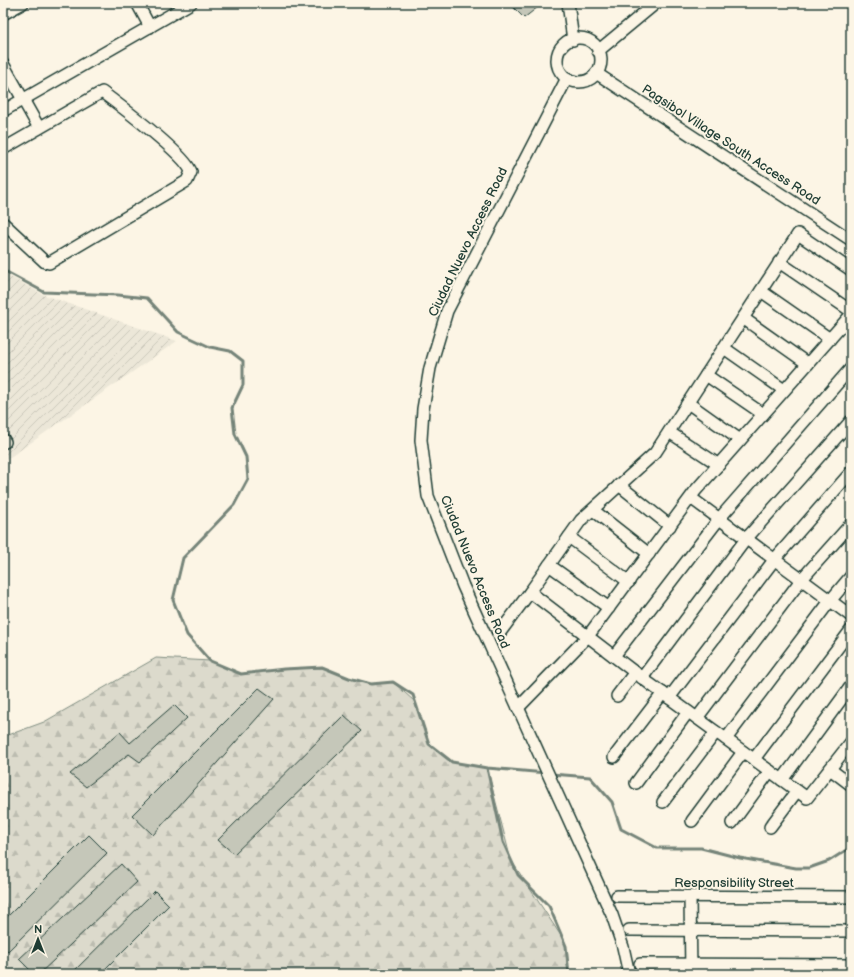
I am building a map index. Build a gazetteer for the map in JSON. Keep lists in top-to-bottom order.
{
  "streets": {
    "street": ["Pagsibol Village South Access Road", "Ciudad Nuevo Access Road", "Responsibility Street"]
  },
  "crossings": [
    ["Pagsibol Village South Access Road", "Ciudad Nuevo Access Road"]
  ],
  "north": "top"
}
